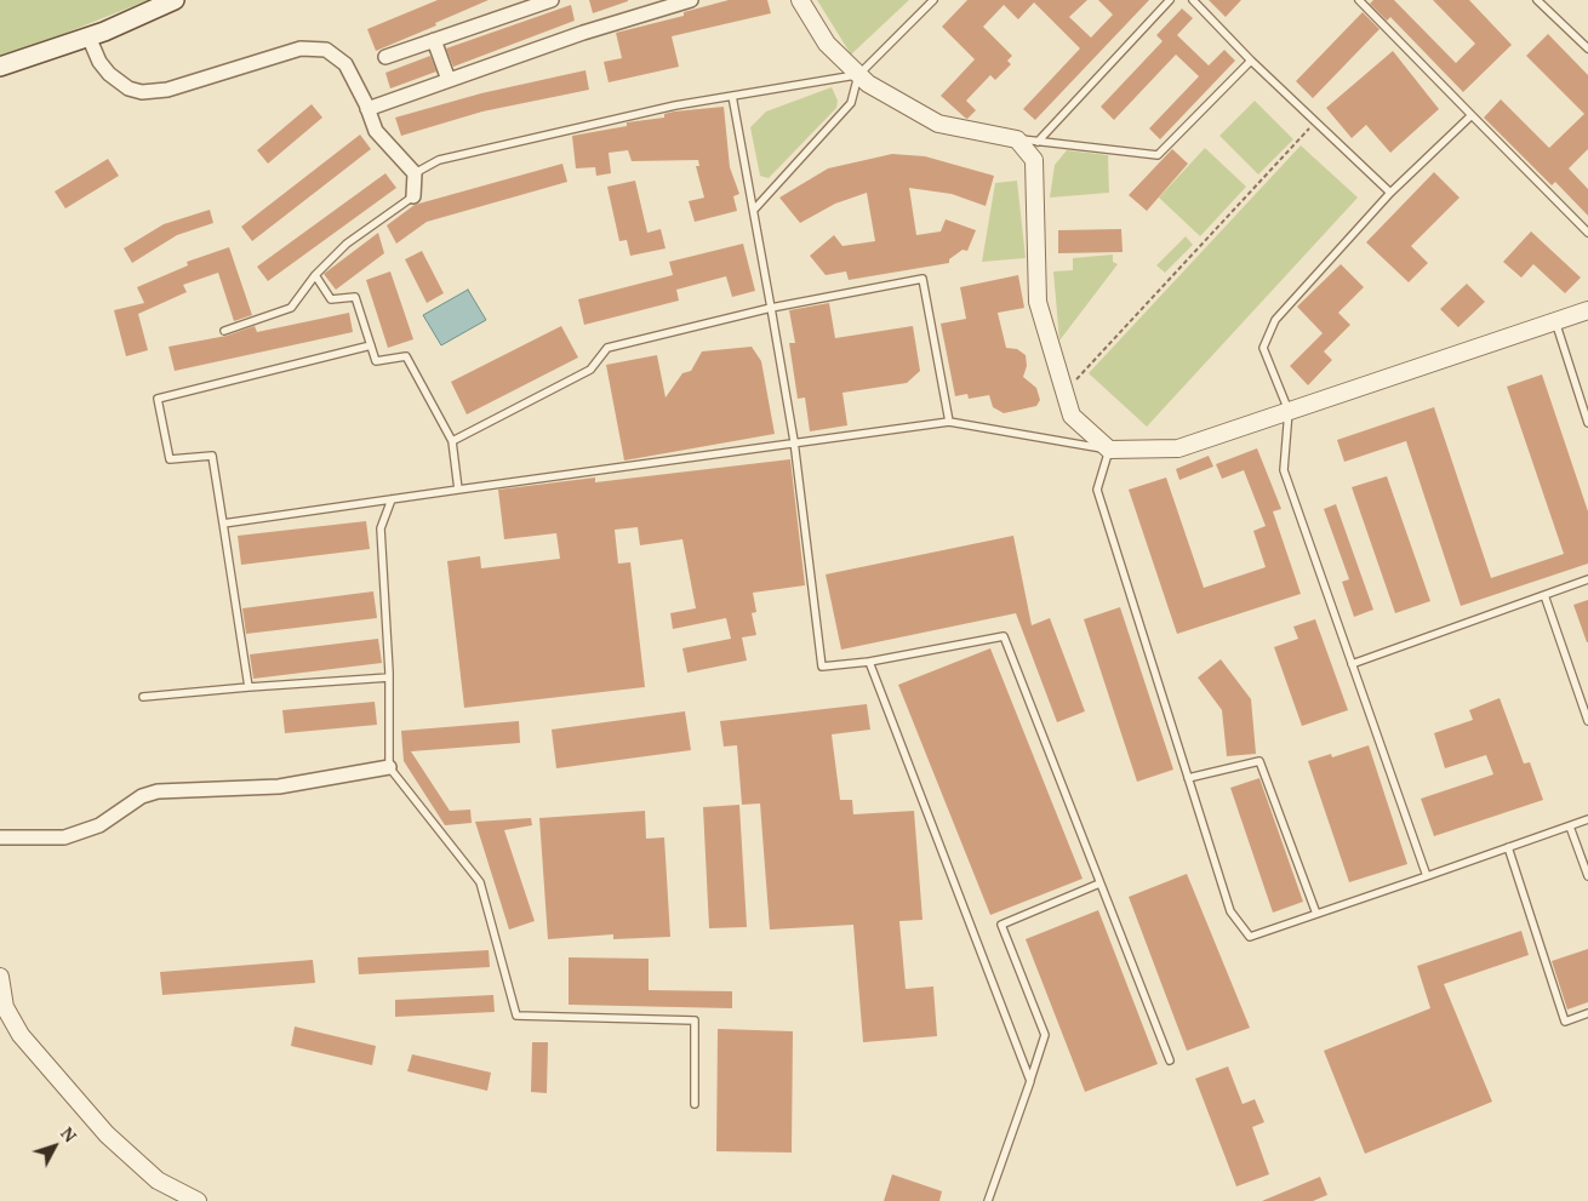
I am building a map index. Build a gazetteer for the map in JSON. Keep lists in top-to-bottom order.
{
  "north": "top right"
}
